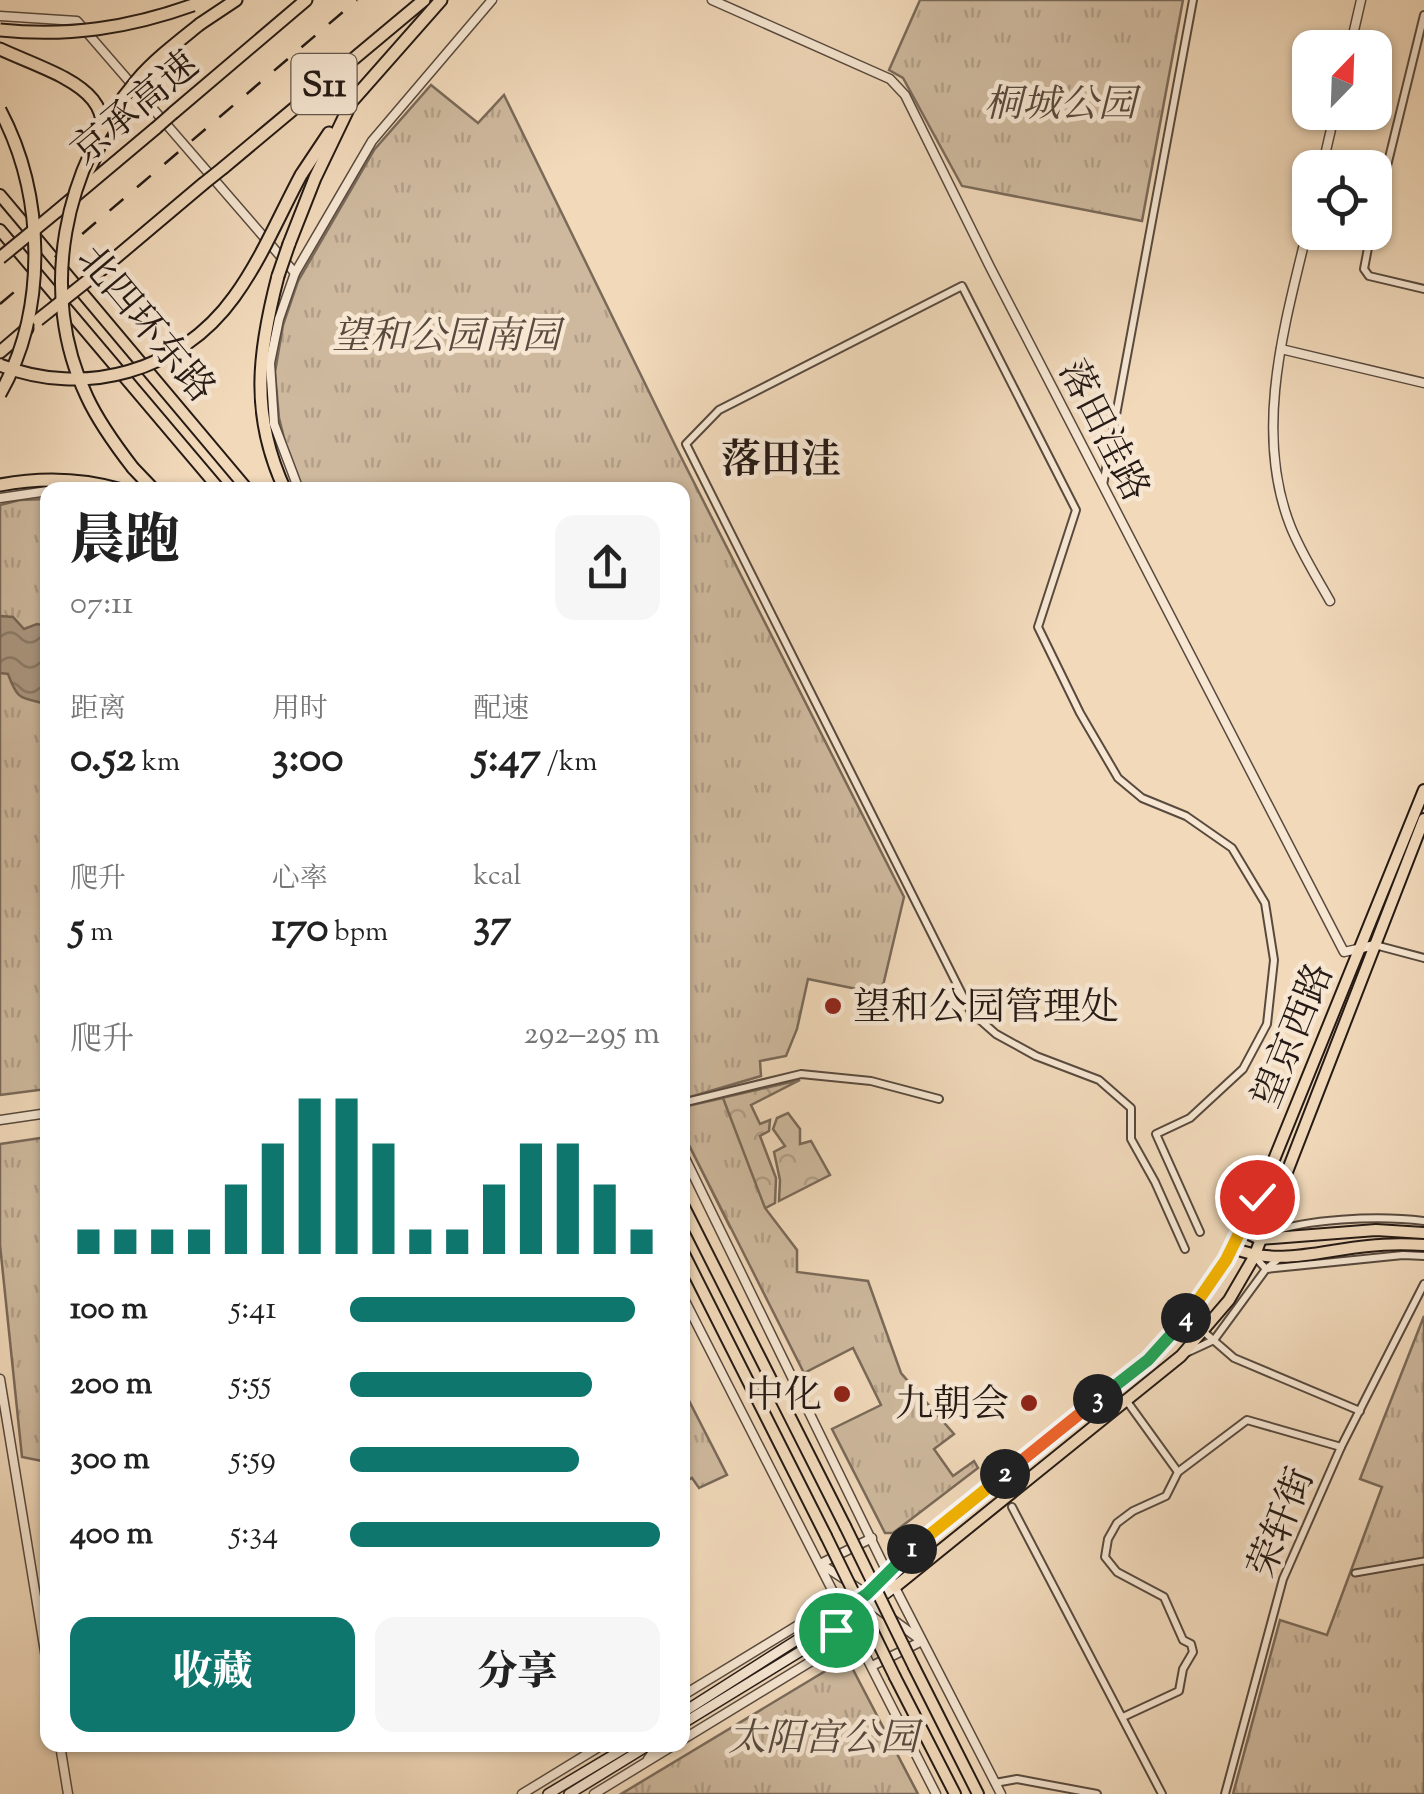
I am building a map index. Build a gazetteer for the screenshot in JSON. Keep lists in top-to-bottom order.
{
  "streets": {
    "highway": ["S11", "京承高速"],
    "main road": ["北四环东路", "望京西路"],
    "street": ["落田洼路", "荣轩街"]
  },
  "crossings": [
    ["落田洼路", "望京西路"]
  ],
  "districts": ["落田洼"],
  "parks": ["桐城公园", "望和公园南园", "太阳宫公园"],
  "places": ["望和公园管理处", "中化", "九朝会"],
  "north": "top right",
  "page": {
    "heading": ["晨跑", "07:11"],
    "stats": [
      ["距离", "0.52 km"],
      ["用时", "3:00"],
      ["配速", "5:47 /km"],
      ["爬升", "5 m"],
      ["心率", "170 bpm"],
      ["kcal", "37"]
    ],
    "chart": ["爬升", "292–295 m"],
    "list": [
      {
        "name": "100 m",
        "note": "5:41"
      },
      {
        "name": "200 m",
        "note": "5:55"
      },
      {
        "name": "300 m",
        "note": "5:59"
      },
      {
        "name": "400 m",
        "note": "5:34"
      }
    ],
    "pins": [
      "4",
      "3",
      "2",
      "1"
    ],
    "buttons": ["收藏", "分享"]
  }
}
